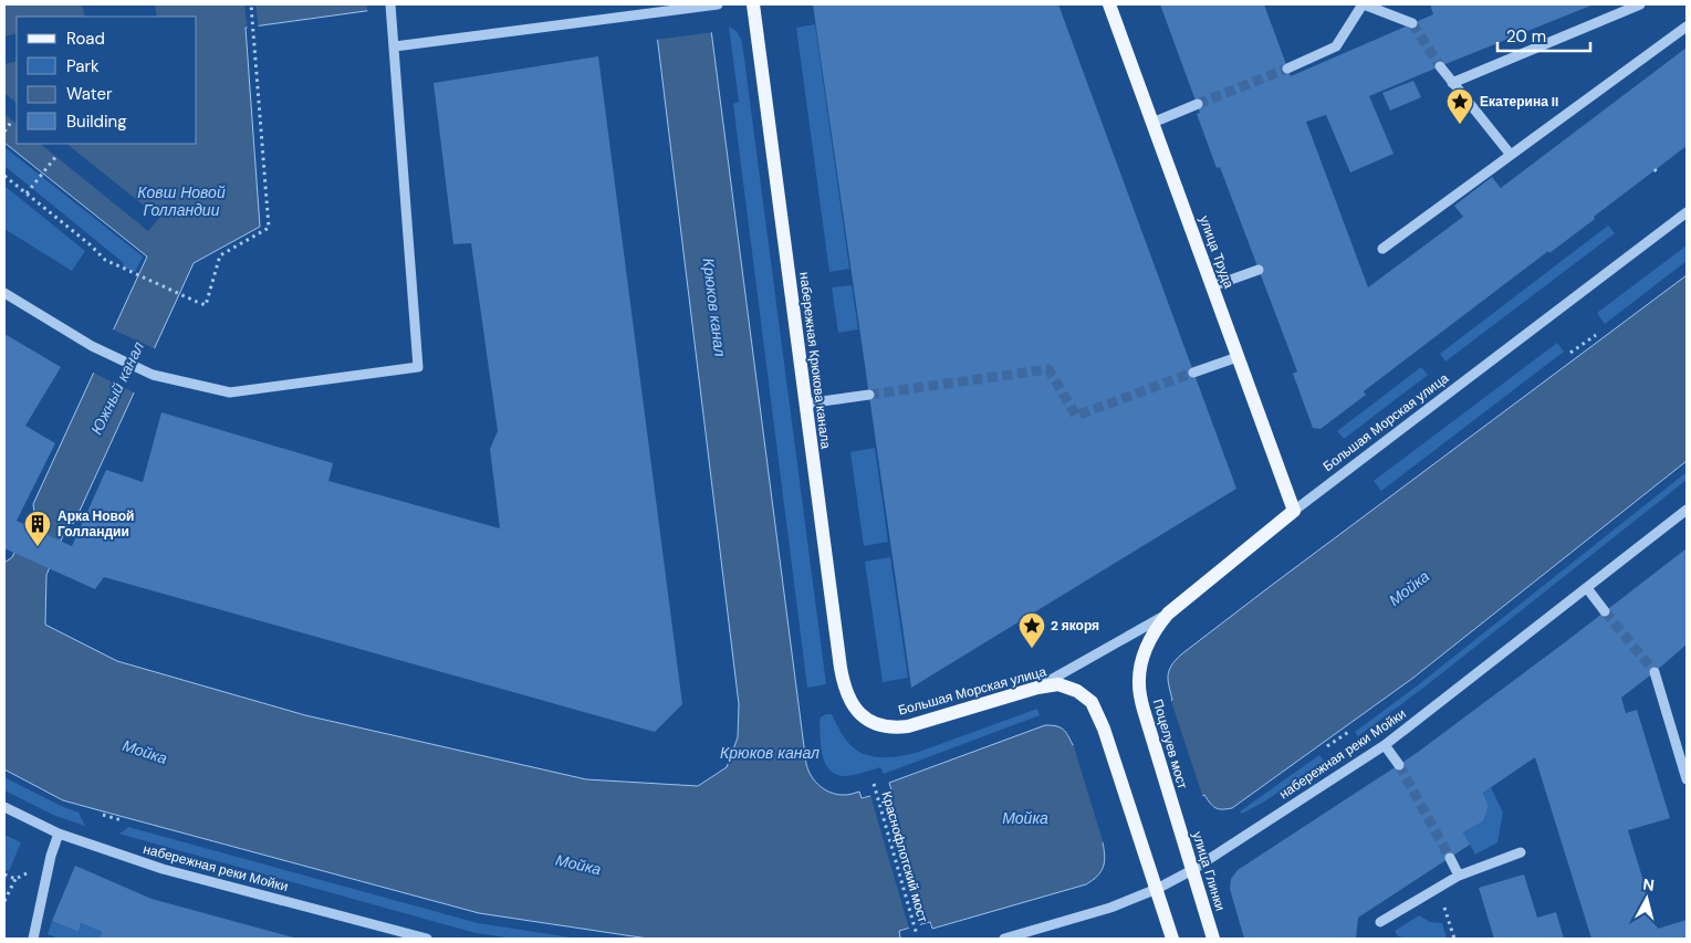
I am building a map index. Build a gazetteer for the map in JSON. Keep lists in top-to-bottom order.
{
  "streets": {
    "main road": [
      "улица Труда",
      "набережная Крюкова канала",
      "Большая Морская улица",
      "Поцелуев мост",
      "улица Глинки"
    ],
    "street": ["набережная реки Мойки"],
    "path": ["Краснофлотский мост"]
  },
  "crossings": [
    ["улица Труда", "Большая Морская улица"],
    ["набережная Крюкова канала", "Большая Морская улица"],
    ["Большая Морская улица", "Поцелуев мост"],
    ["Большая Морская улица", "набережная реки Мойки"],
    ["Поцелуев мост", "улица Глинки"],
    ["набережная реки Мойки", "улица Глинки"]
  ],
  "water": [
    "Ковш Новой Голландии",
    "Крюков канал",
    "Южный канал",
    "Мойка"
  ],
  "places": {
    "place": ["Екатерина II", "2 якоря"],
    "building": ["Арка Новой Голландии"]
  },
  "legend": [
    "Road",
    "Park",
    "Water",
    "Building"
  ],
  "scale_bar": "20 m",
  "north": "top"
}
